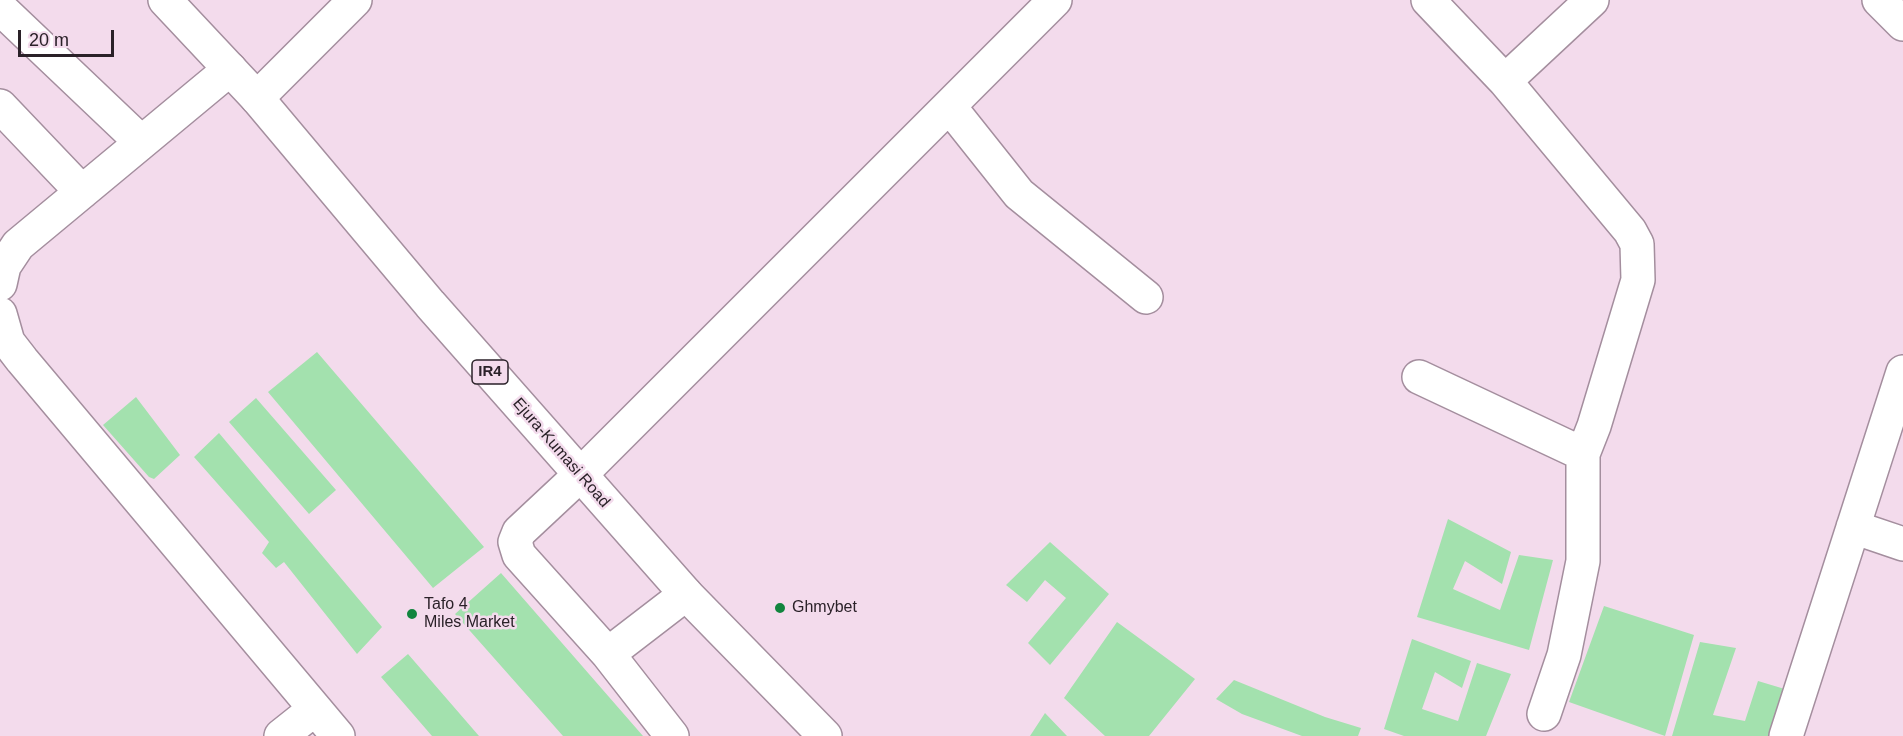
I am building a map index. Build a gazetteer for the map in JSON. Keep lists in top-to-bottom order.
{
  "streets": {
    "street": ["IR4", "Ejura-Kumasi Road"]
  },
  "places": ["Ghmybet", "Tafo 4 Miles Market"],
  "scale_bar": "20 m"
}
